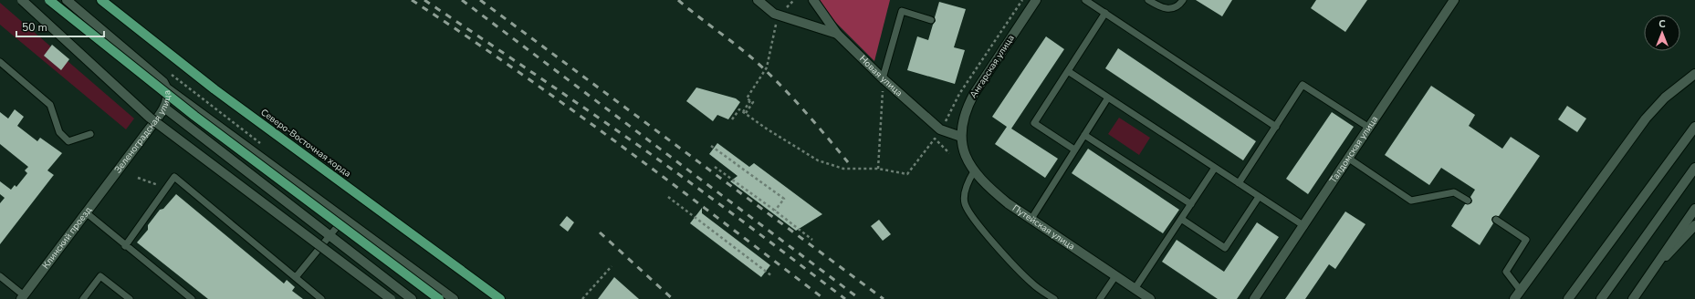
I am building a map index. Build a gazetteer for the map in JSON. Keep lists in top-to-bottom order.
{
  "streets": {
    "main road": ["Северо-Восточная хорда"],
    "street": [
      "Ангарская улица",
      "Новая улица",
      "Зеленоградская улица",
      "Талдомская улица",
      "Путейская улица",
      "Клинский проезд"
    ]
  },
  "crossings": [
    ["Ангарская улица", "Новая улица"],
    ["Ангарская улица", "Путейская улица"],
    ["Новая улица", "Путейская улица"],
    ["Зеленоградская улица", "Клинский проезд"]
  ],
  "scale_bar": "50 m",
  "north": "top"
}
